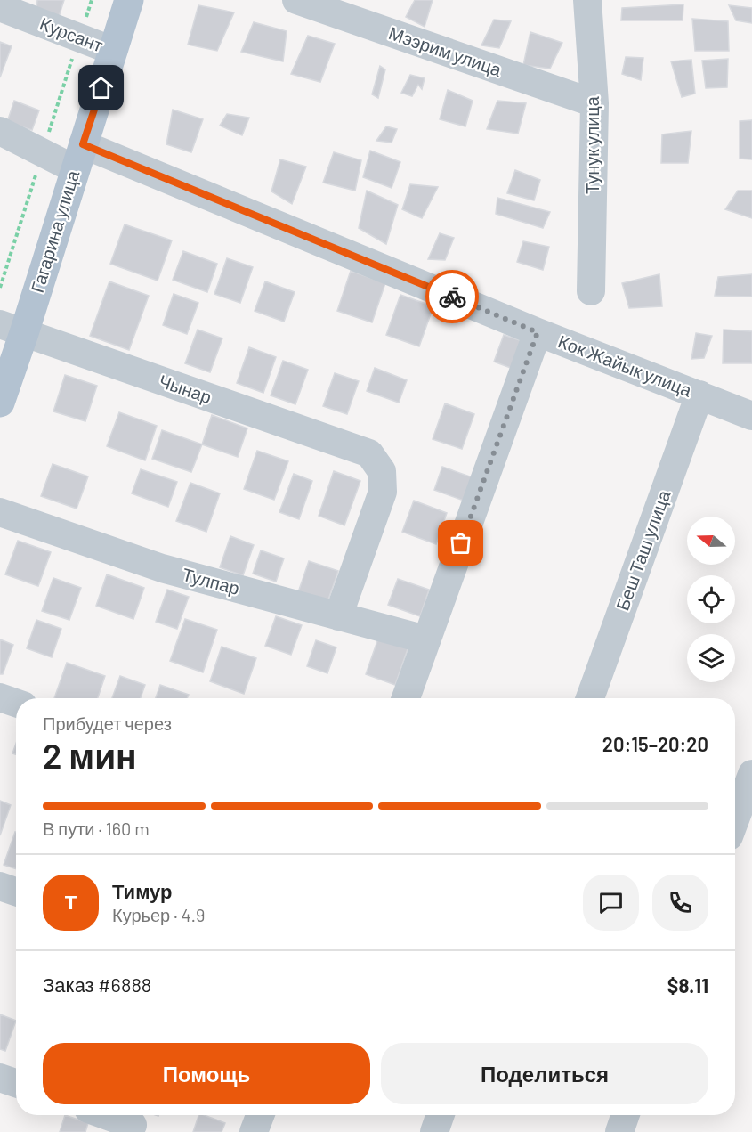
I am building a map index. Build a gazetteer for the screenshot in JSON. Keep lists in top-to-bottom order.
{
  "streets": {
    "main road": ["Гагарина улица"],
    "street": [
      "Курсант",
      "Мээрим улица",
      "Тунук улица",
      "Кок Жайык улица",
      "Чынар",
      "Беш Таш улица",
      "Тулпар"
    ]
  },
  "crossings": [
    ["Курсант", "Гагарина улица"],
    ["Мээрим улица", "Тунук улица"],
    ["Гагарина улица", "Кок Жайык улица"],
    ["Гагарина улица", "Чынар"],
    ["Кок Жайык улица", "Беш Таш улица"],
    ["Чынар", "Тулпар"]
  ],
  "north": "left",
  "page": {
    "heading": ["2 мин", "Прибудет через", "20:15–20:20"],
    "panel": [
      "Тимур",
      "Курьер · 4.9",
      "Заказ #6888",
      "$8.11"
    ],
    "bar": "В пути · 160 m",
    "round": "Т",
    "buttons": ["Помощь", "Поделиться"]
  }
}
